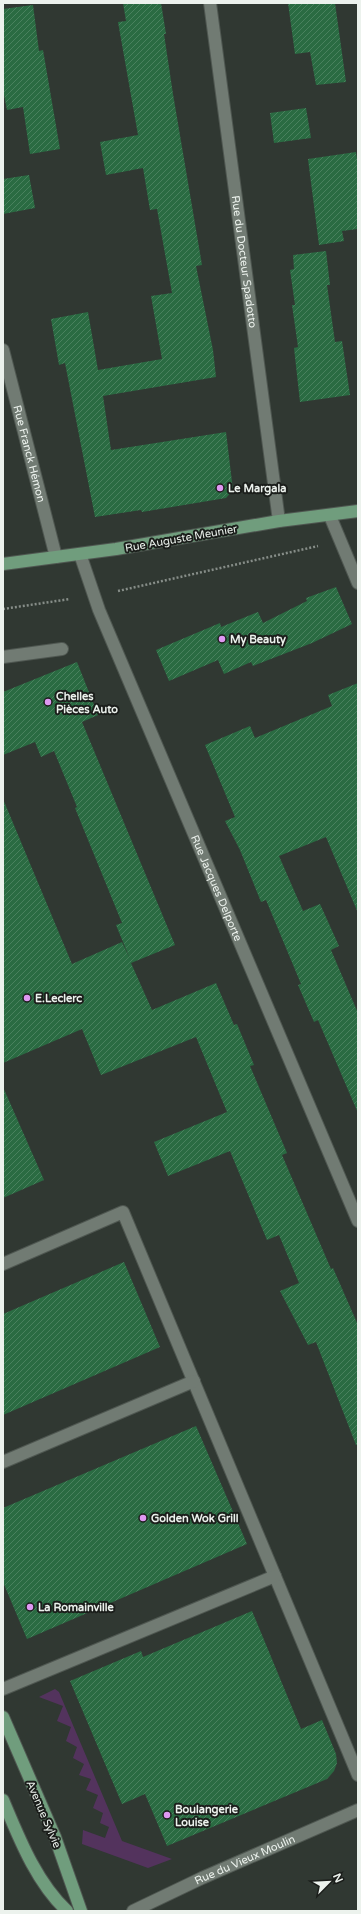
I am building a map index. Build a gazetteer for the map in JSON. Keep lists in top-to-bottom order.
{
  "streets": {
    "main road": ["Rue Auguste Meunier", "Avenue Sylvie"],
    "street": [
      "Rue du Docteur Spadotto",
      "Rue Franck Hémon",
      "Rue Jacques Delporte",
      "Rue du Vieux Moulin"
    ]
  },
  "crossings": [
    ["Rue du Docteur Spadotto", "Rue Auguste Meunier"],
    ["Rue Franck Hémon", "Rue Auguste Meunier"],
    ["Rue Auguste Meunier", "Rue Jacques Delporte"]
  ],
  "places": [
    "Le Margala",
    "My Beauty",
    "Chelles Pièces Auto",
    "E.Leclerc",
    "Golden Wok Grill",
    "La Romainville",
    "Boulangerie Louise"
  ],
  "north": "top right"
}
